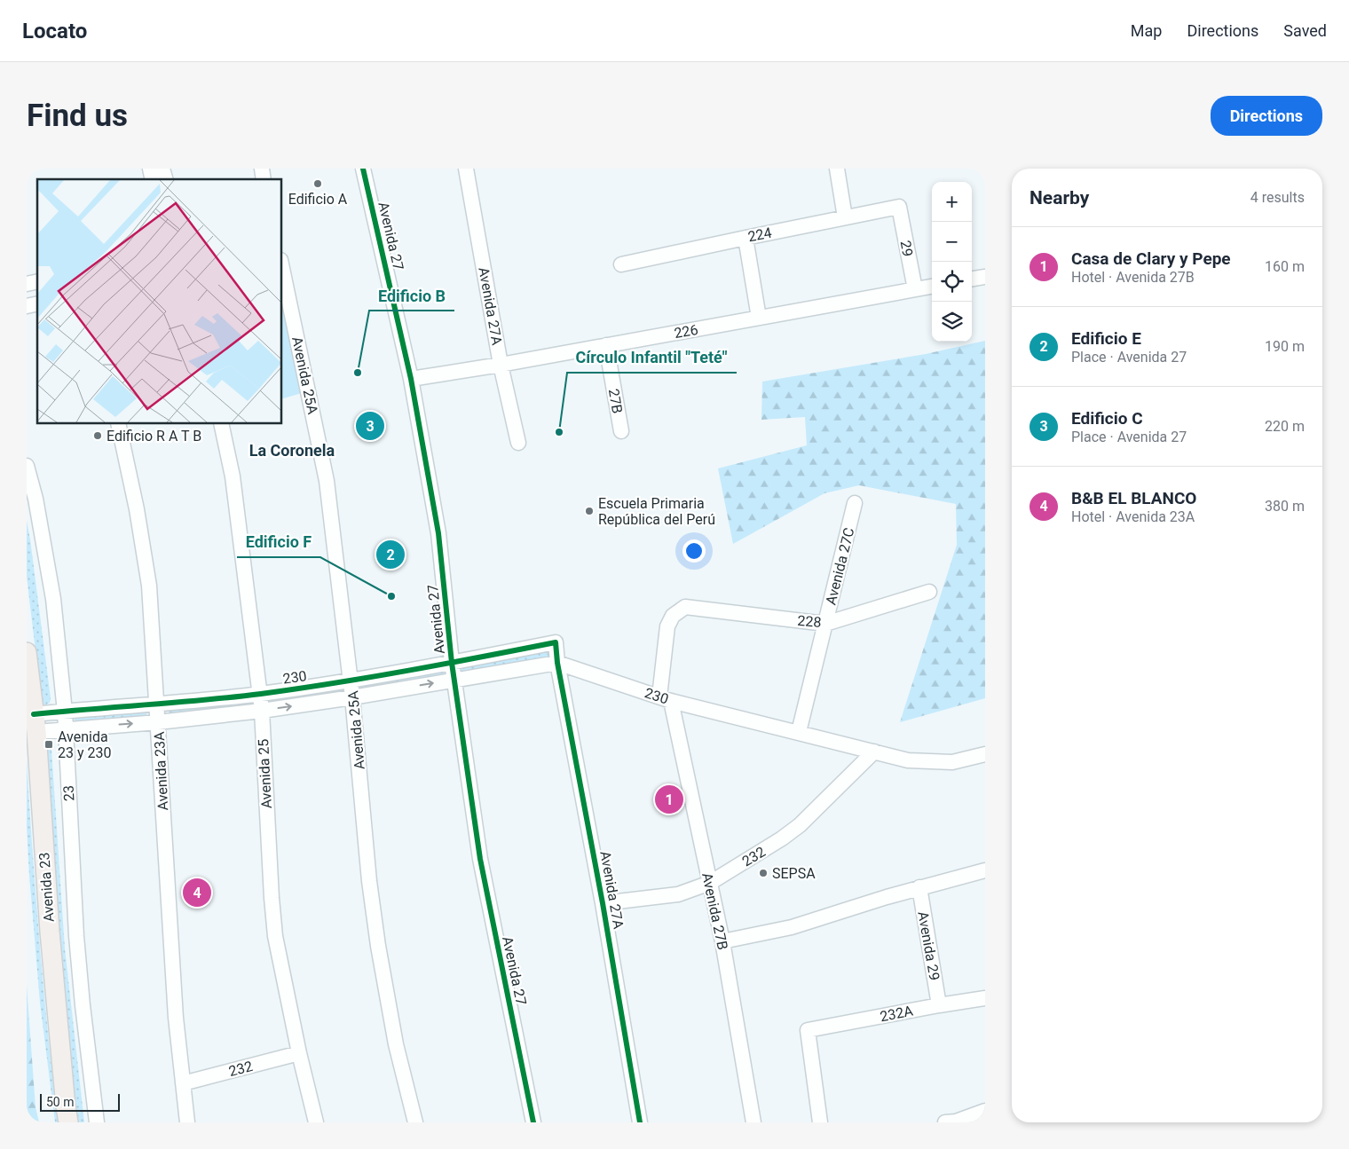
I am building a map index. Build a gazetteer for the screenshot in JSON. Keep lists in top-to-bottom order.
{
  "streets": {
    "main road": ["Avenida 23"],
    "street": [
      "224",
      "Avenida 27",
      "29",
      "Avenida 27A",
      "226",
      "Avenida 25A",
      "27B",
      "Avenida 27C",
      "228",
      "230",
      "Avenida 23A",
      "Avenida 25",
      "23",
      "232",
      "Avenida 27B",
      "Avenida 29",
      "232A"
    ]
  },
  "crossings": [
    ["224", "29"],
    ["Avenida 27", "226"],
    ["Avenida 27", "230"],
    ["29", "226"],
    ["Avenida 27A", "226"],
    ["Avenida 27A", "230"],
    ["Avenida 27A", "232"],
    ["226", "27B"],
    ["Avenida 25A", "230"],
    ["Avenida 27C", "228"],
    ["Avenida 27C", "230"],
    ["228", "Avenida 27B"],
    ["230", "Avenida 23A"],
    ["230", "Avenida 25"],
    ["230", "23"],
    ["230", "232"],
    ["230", "Avenida 23"],
    ["230", "Avenida 27B"],
    ["Avenida 23A", "232"],
    ["Avenida 25", "232"],
    ["232", "Avenida 27B"],
    ["Avenida 29", "232A"]
  ],
  "districts": ["La Coronela"],
  "places": {
    "other": [
      "Edificio A",
      "Edificio B",
      "Círculo Infantil \"Teté\"",
      "Edificio R A T B",
      "Escuela Primaria República del Perú",
      "Edificio F",
      "SEPSA"
    ],
    "transit": ["Avenida 23 y 230"]
  },
  "scale_bar": "50 m",
  "page": {
    "header": "Locato",
    "nav": ["Map", "Directions", "Saved"],
    "buttons": "Directions",
    "title": "Find us",
    "heading": ["Nearby", "4 results"],
    "map_buttons": ["+", "−"],
    "list": [
      {
        "mark": "1",
        "name": "Casa de Clary y Pepe",
        "note": "Hotel · Avenida 27B",
        "value": "160 m"
      },
      {
        "mark": "2",
        "name": "Edificio E",
        "note": "Place · Avenida 27",
        "value": "190 m"
      },
      {
        "mark": "3",
        "name": "Edificio C",
        "note": "Place · Avenida 27",
        "value": "220 m"
      },
      {
        "mark": "4",
        "name": "B&B EL BLANCO",
        "note": "Hotel · Avenida 23A",
        "value": "380 m"
      }
    ],
    "pins": [
      "3",
      "2",
      "1",
      "4"
    ],
    "scale": "50 m"
  }
}
